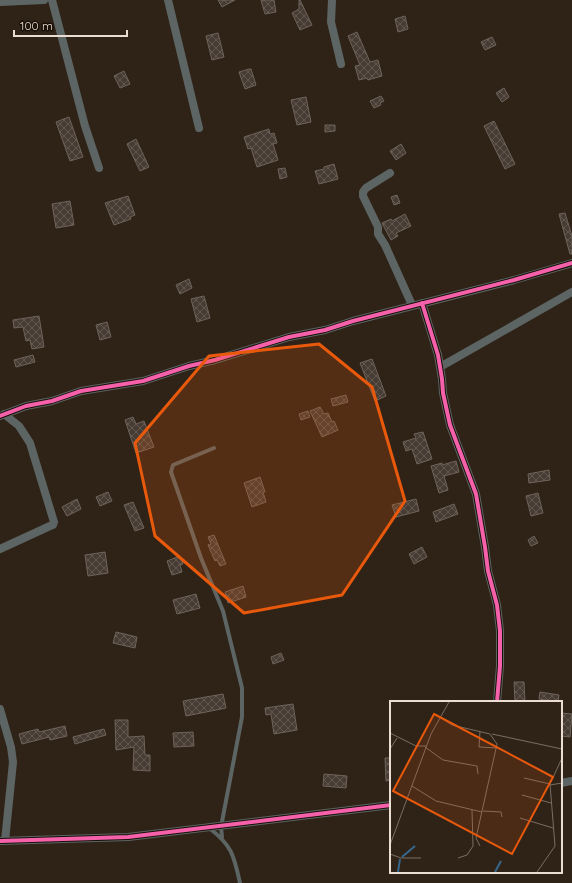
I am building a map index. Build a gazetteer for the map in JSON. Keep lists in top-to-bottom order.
{
  "scale_bar": "100 m"
}
